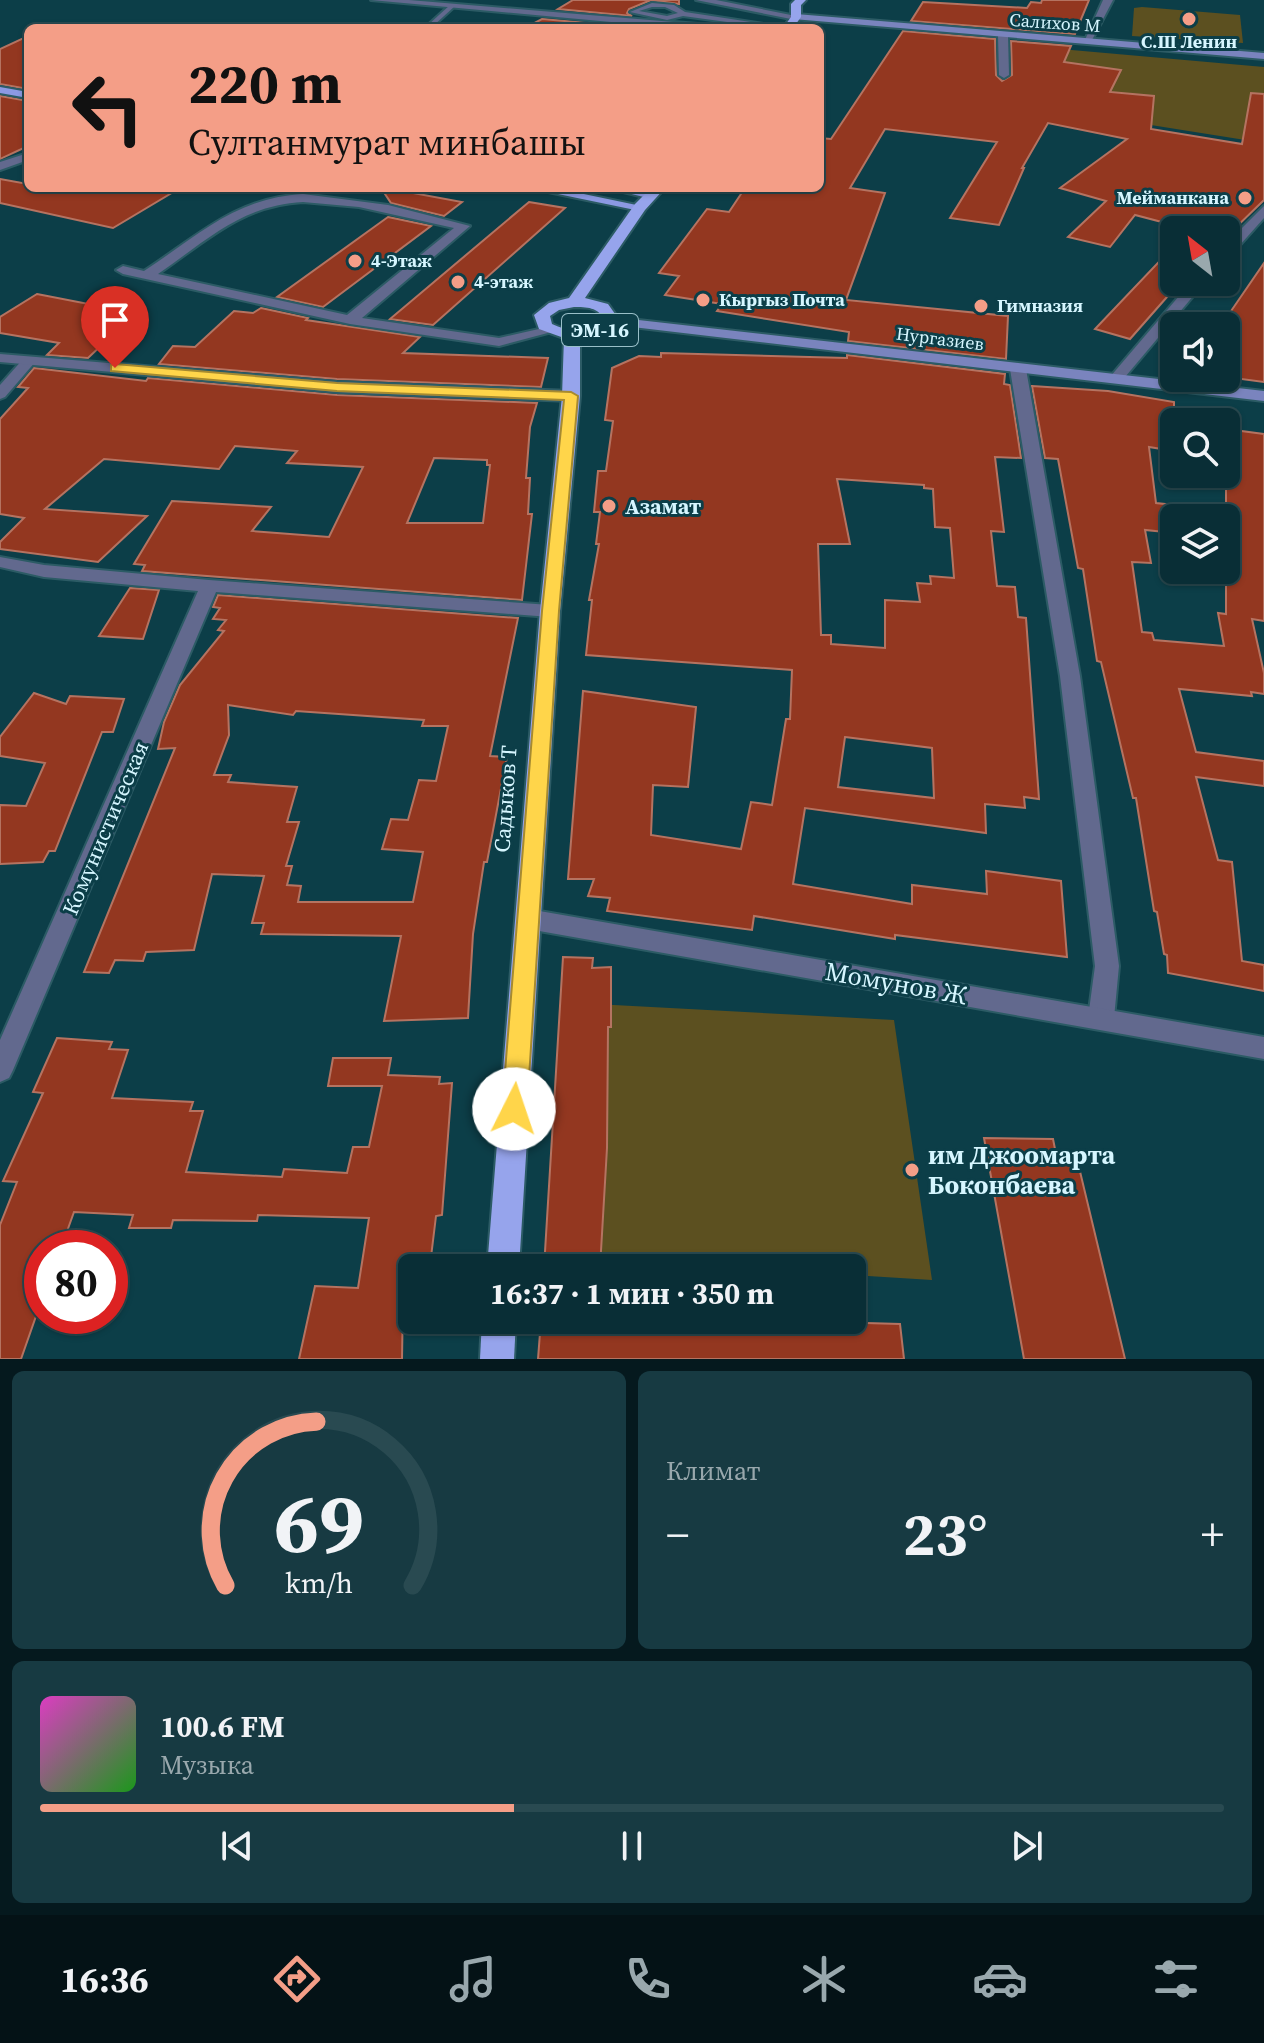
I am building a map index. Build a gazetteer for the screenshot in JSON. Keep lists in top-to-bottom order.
{
  "streets": {
    "highway": ["ЭМ-16", "Садыков Т"],
    "main road": ["Салихов М", "Нургазиев"],
    "street": ["Комунистическая", "Момунов Ж"]
  },
  "crossings": [
    ["ЭМ-16", "Нургазиев"],
    ["ЭМ-16", "Садыков Т"],
    ["Садыков Т", "Момунов Ж"]
  ],
  "places": [
    "С.Ш Ленин",
    "Мейманкана",
    "4-Этаж",
    "4-этаж",
    "Кыргыз Почта",
    "Гимназия",
    "Азамат",
    "им Джоомарта Боконбаева"
  ],
  "north": "top left",
  "page": {
    "turn": ["220 m", "Султанмурат минбашы"],
    "limit": "80",
    "trip": "16:37 · 1 мин · 350 m",
    "tile": "Климат",
    "heat": ["−", "23°", "+"],
    "song": ["100.6 FM", "Музыка"],
    "tabs": "16:36",
    "gauge": ["69", "km/h"]
  }
}
